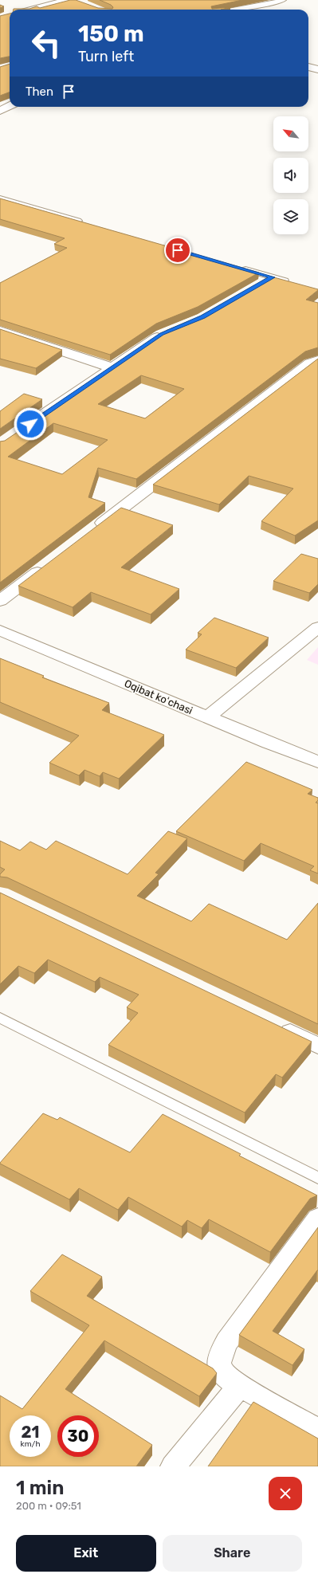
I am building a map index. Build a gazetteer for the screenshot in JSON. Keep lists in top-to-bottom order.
{
  "streets": {
    "street": ["Oqibat koʻchasi"]
  },
  "north": "top left",
  "page": {
    "turn": ["150 m", "Turn left"],
    "then": "Then",
    "speed": "21 km/h",
    "limit": "30",
    "heading": ["1 min", "200 m · 09:51"],
    "buttons": ["Exit", "Share"]
  }
}
